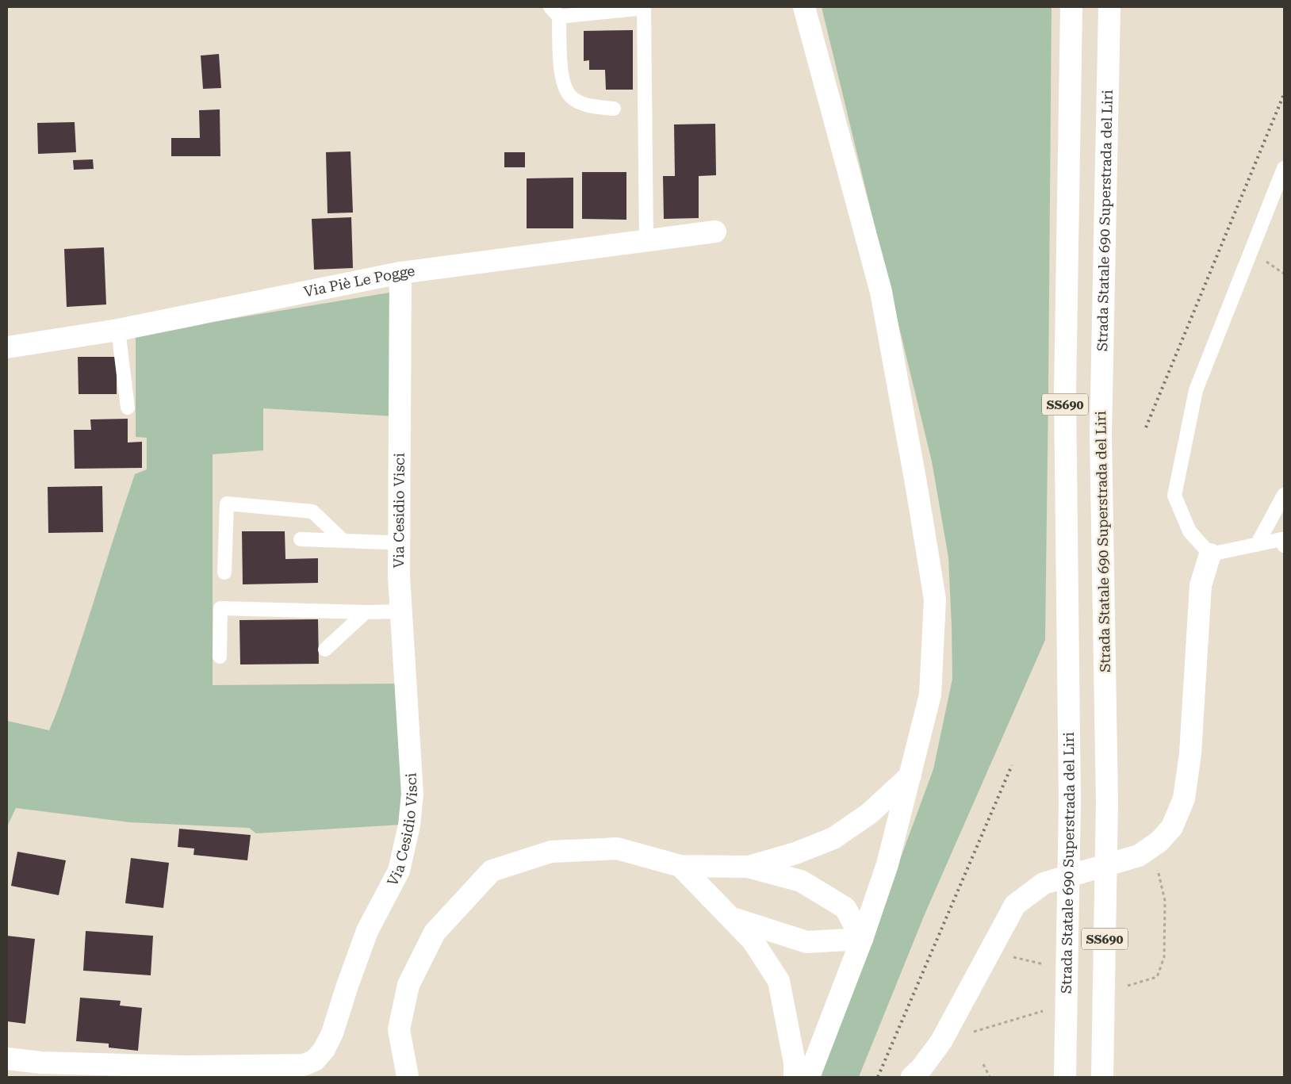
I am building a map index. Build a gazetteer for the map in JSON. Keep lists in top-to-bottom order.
{
  "streets": {
    "main road": [
      "Strada Statale 690 Superstrada del Liri",
      "Via Piè Le Pogge",
      "SS690",
      "Via Cesidio Visci"
    ]
  },
  "crossings": [
    ["Via Piè Le Pogge", "Via Cesidio Visci"]
  ]
}
